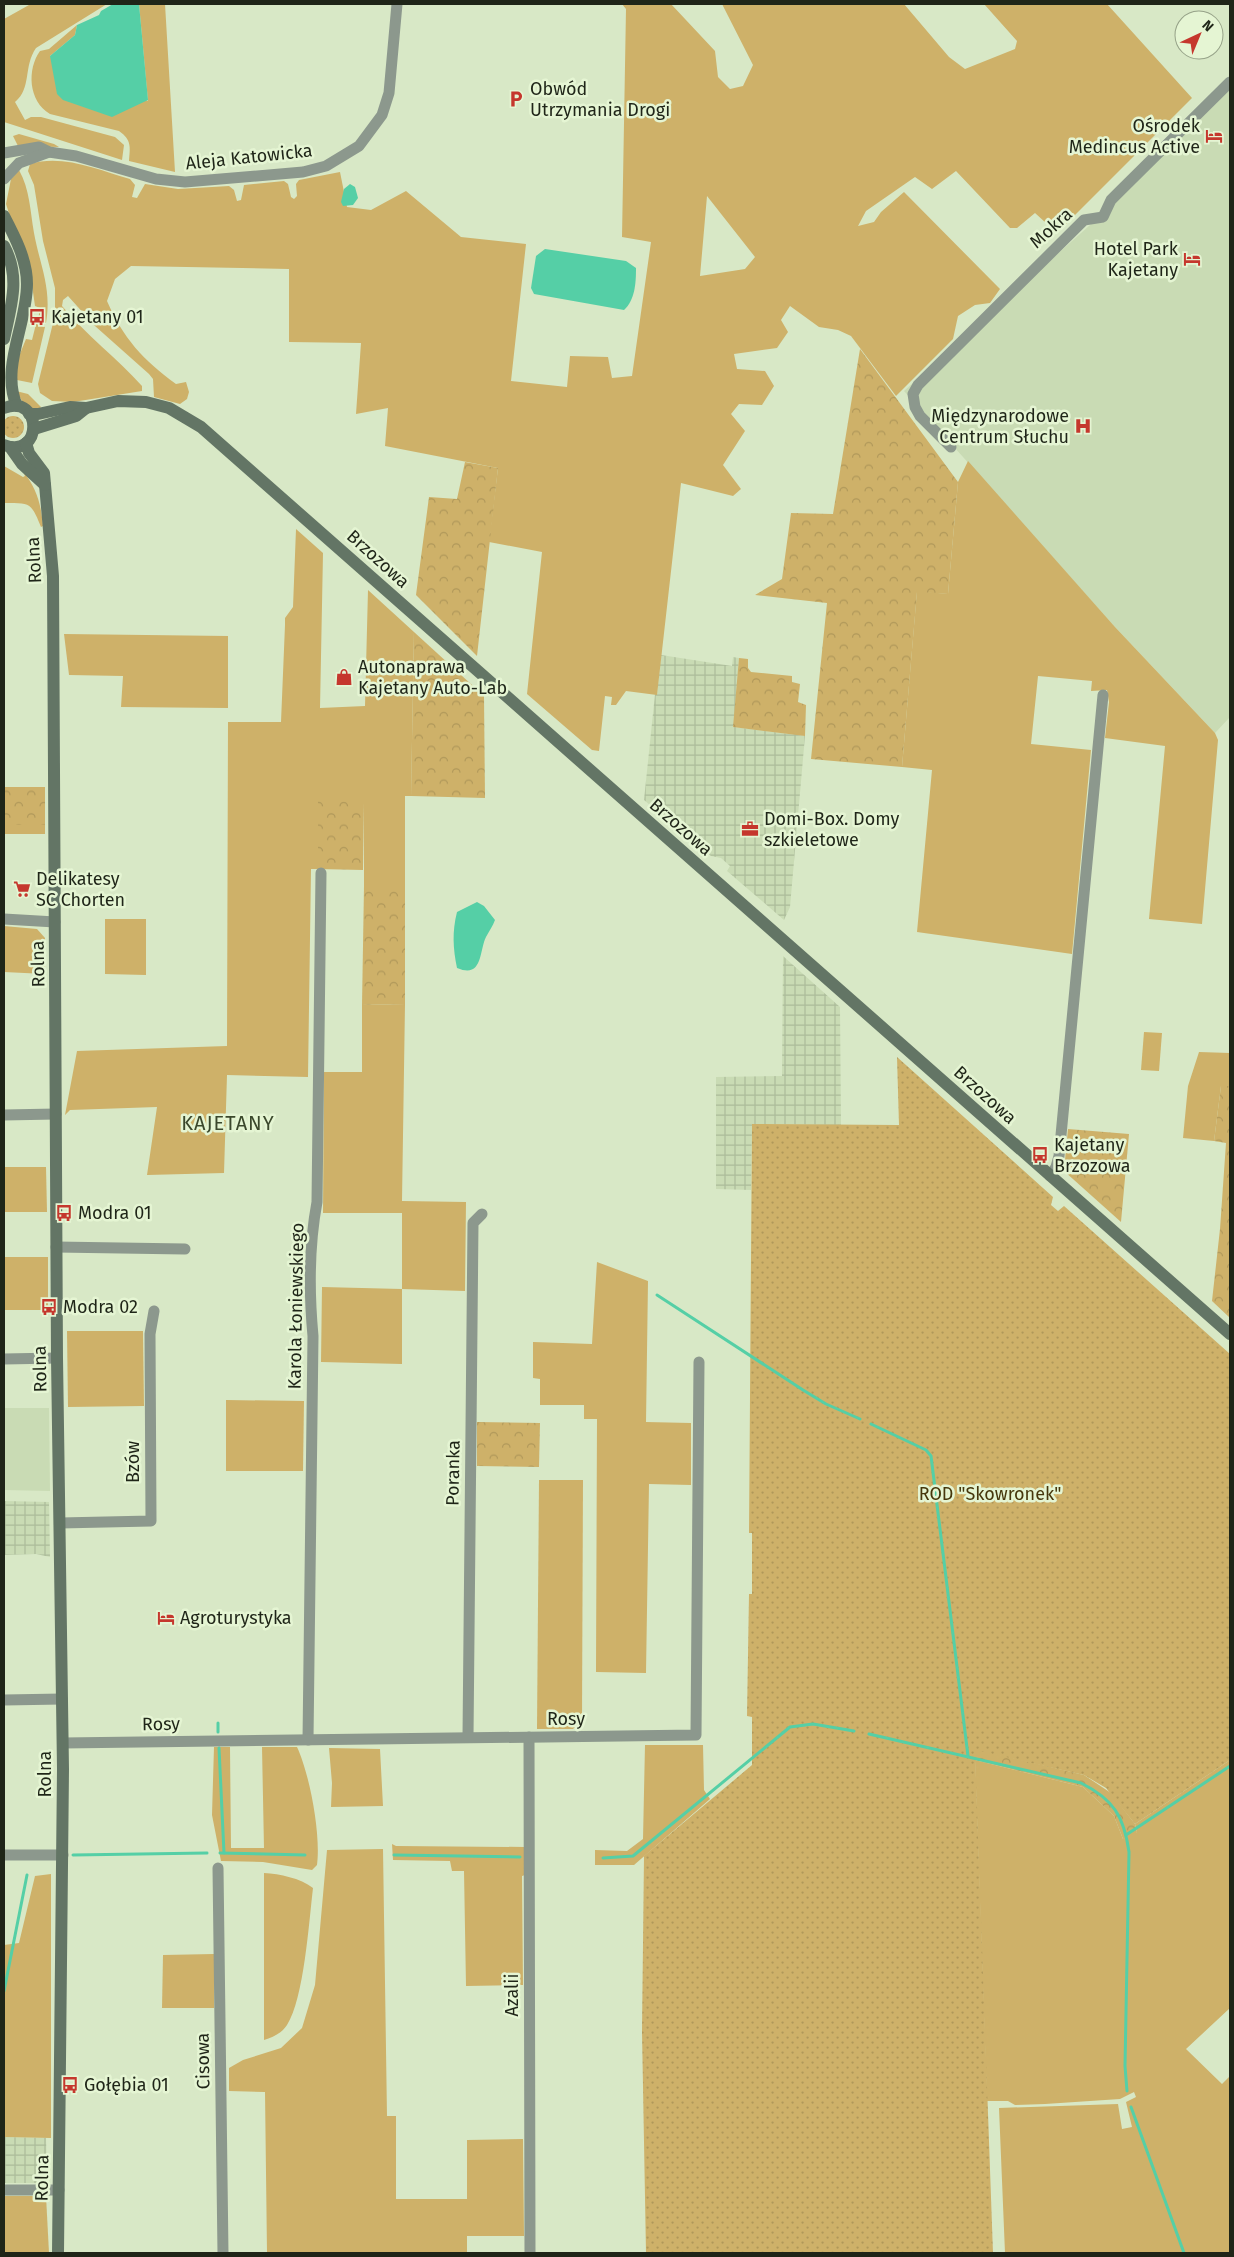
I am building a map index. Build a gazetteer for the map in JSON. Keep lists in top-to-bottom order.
{
  "streets": {
    "street": [
      "Aleja Katowicka",
      "Mokra",
      "Brzozowa",
      "Rolna",
      "Karola Łoniewskiego",
      "Bzów",
      "Poranka",
      "Rosy",
      "Azalii",
      "Cisowa"
    ]
  },
  "crossings": [
    ["Rolna", "Bzów"],
    ["Rolna", "Rosy"],
    ["Karola Łoniewskiego", "Rosy"],
    ["Poranka", "Rosy"],
    ["Rosy", "Azalii"]
  ],
  "districts": ["KAJETANY"],
  "parks": ["ROD \"Skowronek\""],
  "places": {
    "parking": ["Obwód Utrzymania Drogi"],
    "hotel": ["Ośrodek Medincus Active", "Hotel Park Kajetany", "Agroturystyka"],
    "bus stop": [
      "Kajetany 01",
      "Kajetany Brzozowa",
      "Modra 01",
      "Modra 02",
      "Gołębia 01"
    ],
    "hospital": ["Międzynarodowe Centrum Słuchu"],
    "shop": ["Autonaprawa Kajetany Auto-Lab"],
    "office": ["Domi-Box. Domy szkieletowe"],
    "supermarket": ["Delikatesy SC Chorten"]
  },
  "north": "top right"
}
